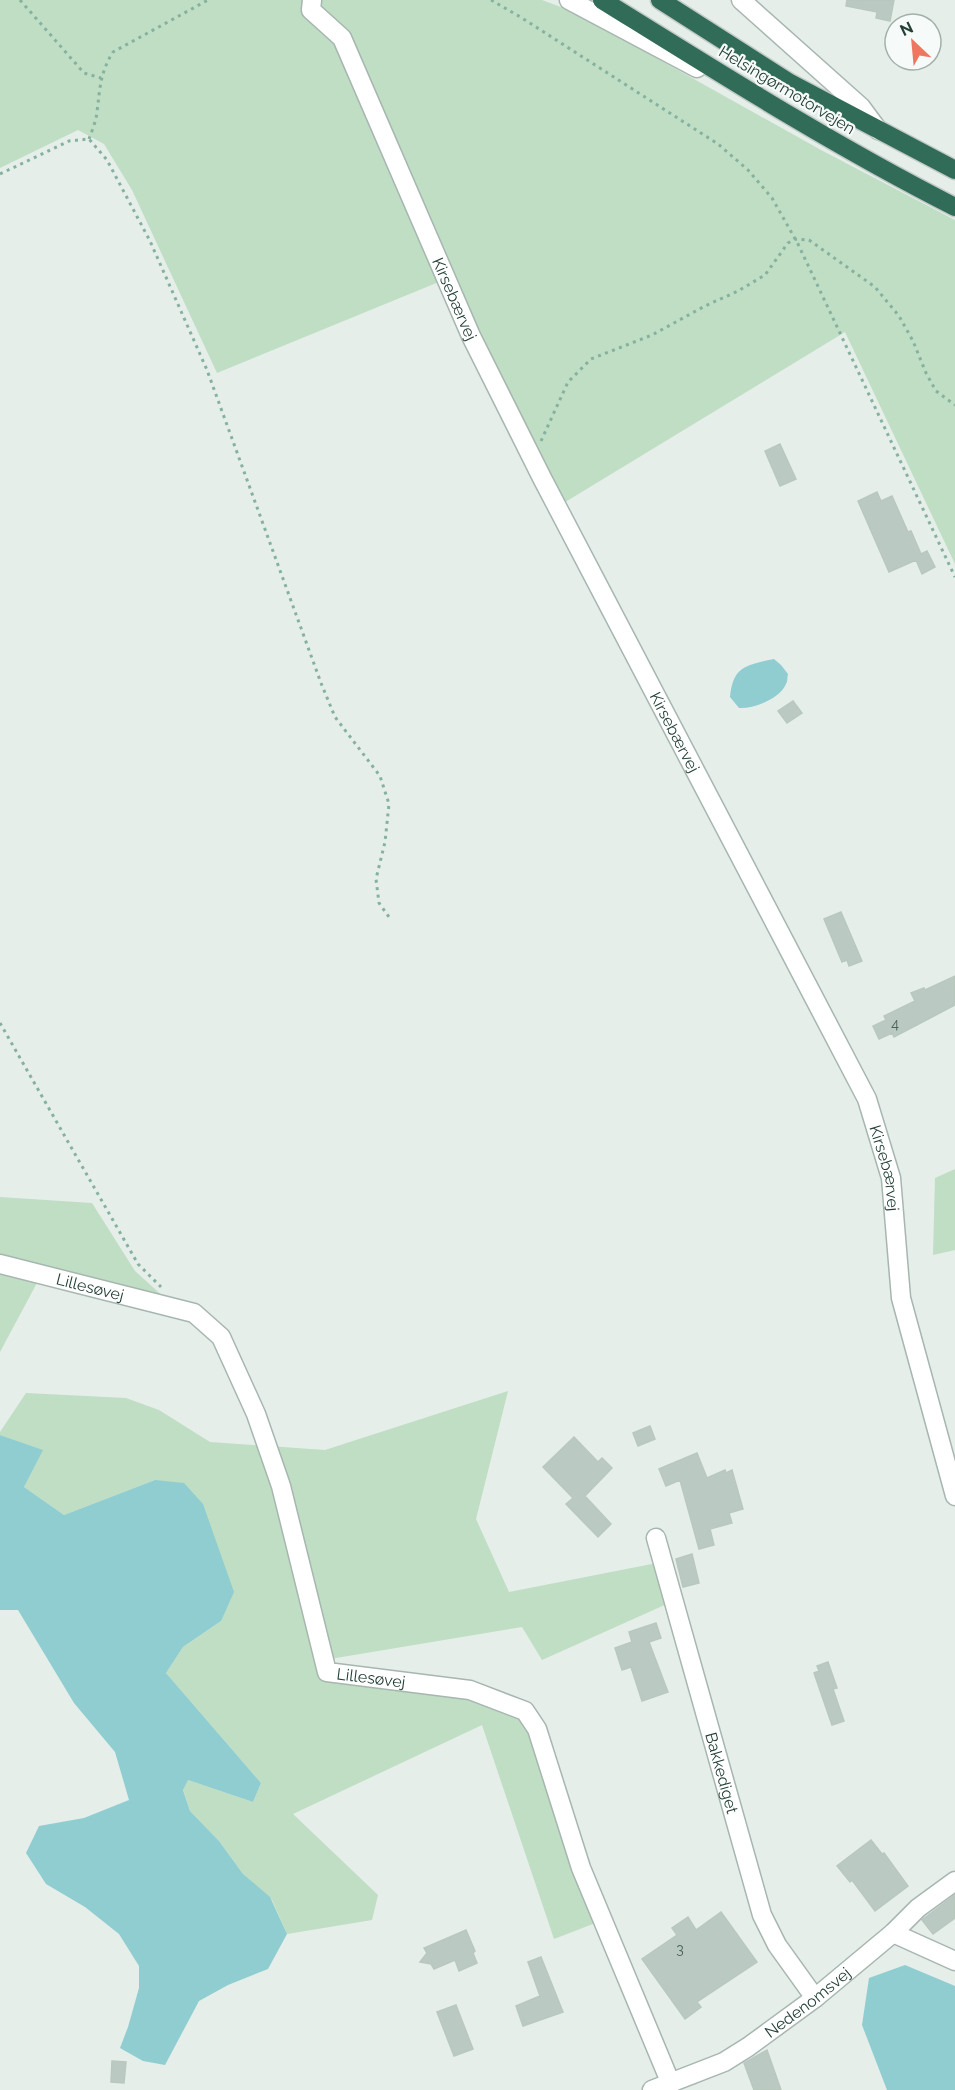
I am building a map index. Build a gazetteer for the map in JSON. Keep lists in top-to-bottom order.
{
  "streets": {
    "highway": ["Helsingørmotorvejen"],
    "street": [
      "Kirsebærvej",
      "Lillesøvej",
      "Bakkediget",
      "Nedenomsvej"
    ]
  },
  "crossings": [
    ["Lillesøvej", "Nedenomsvej"],
    ["Bakkediget", "Nedenomsvej"]
  ],
  "house_numbers": ["4", "3"],
  "north": "top left"
}
